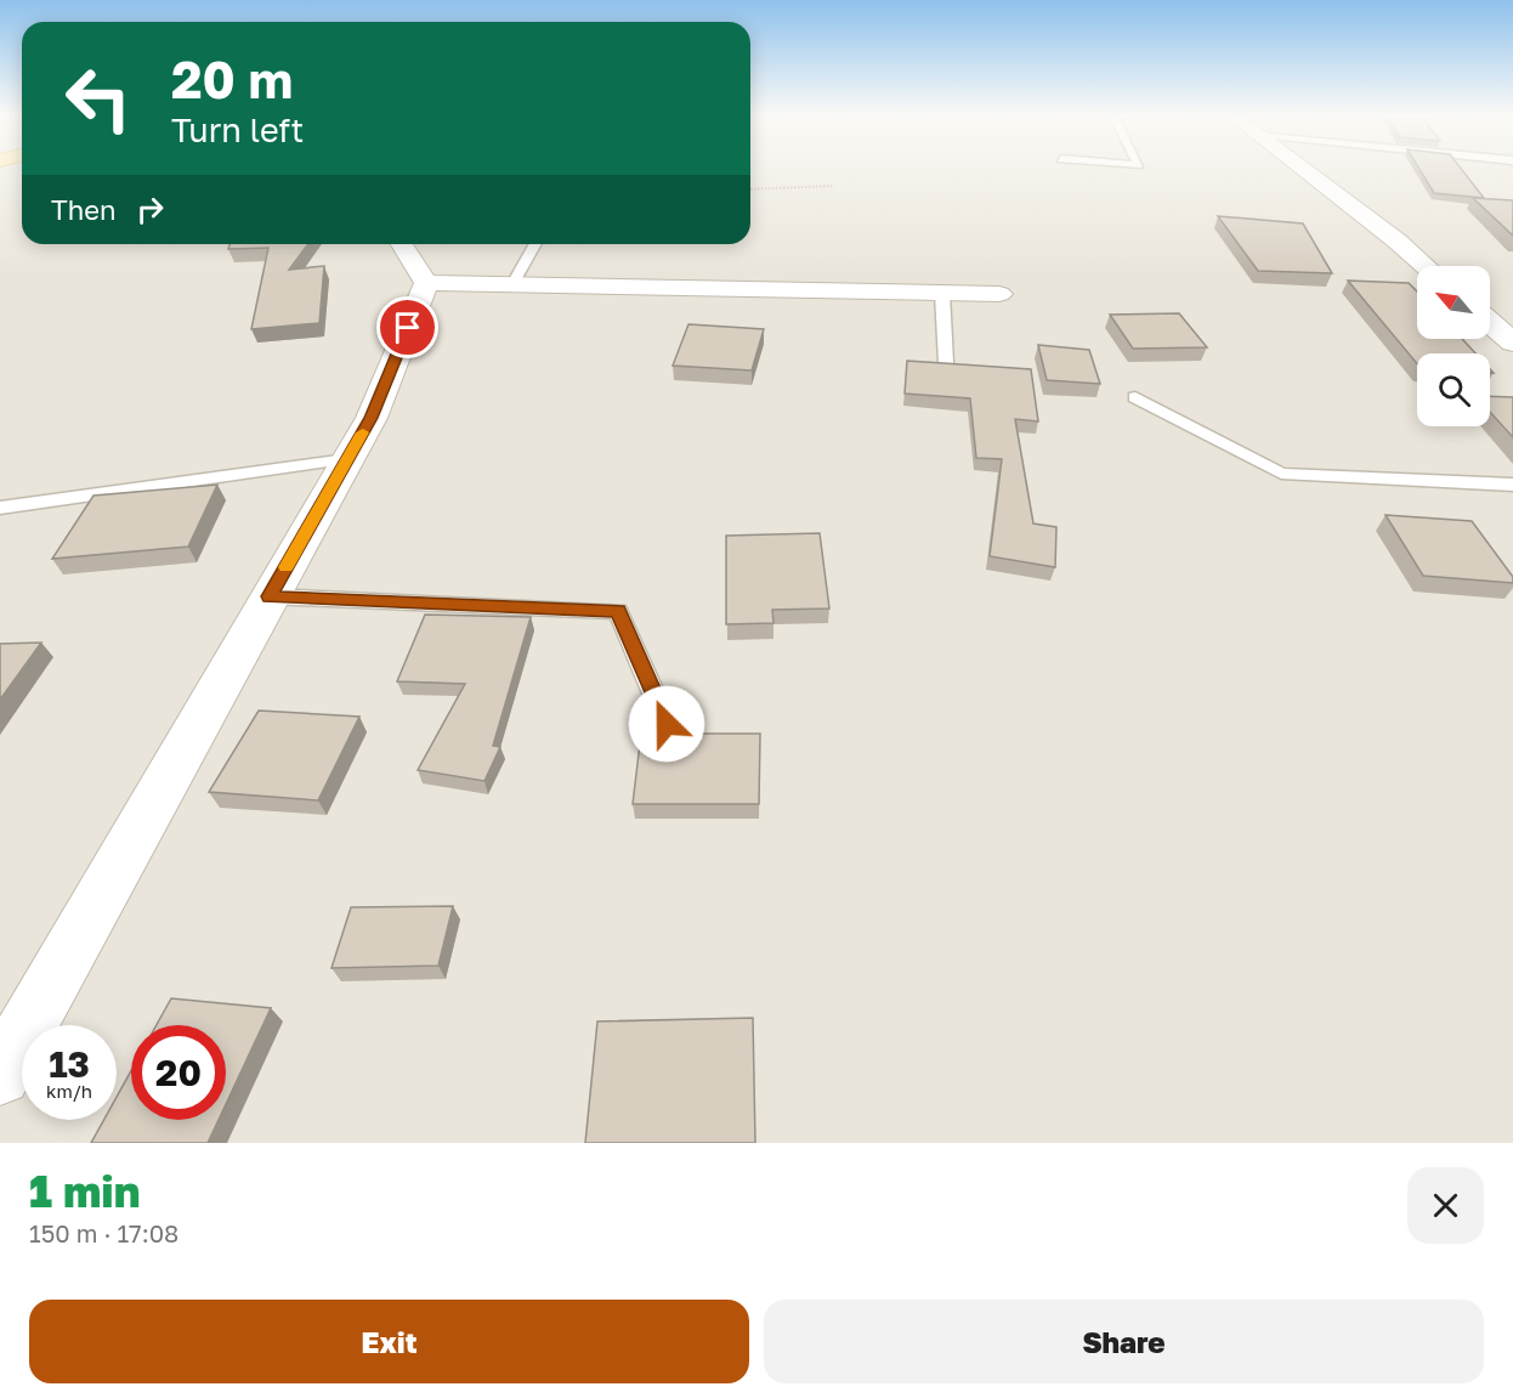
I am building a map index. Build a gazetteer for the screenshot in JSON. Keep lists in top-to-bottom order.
{
  "north": "top left",
  "page": {
    "turn": ["20 m", "Turn left"],
    "then": "Then",
    "speed": "13 km/h",
    "limit": "20",
    "heading": ["1 min", "150 m · 17:08"],
    "buttons": ["Exit", "Share"]
  }
}
